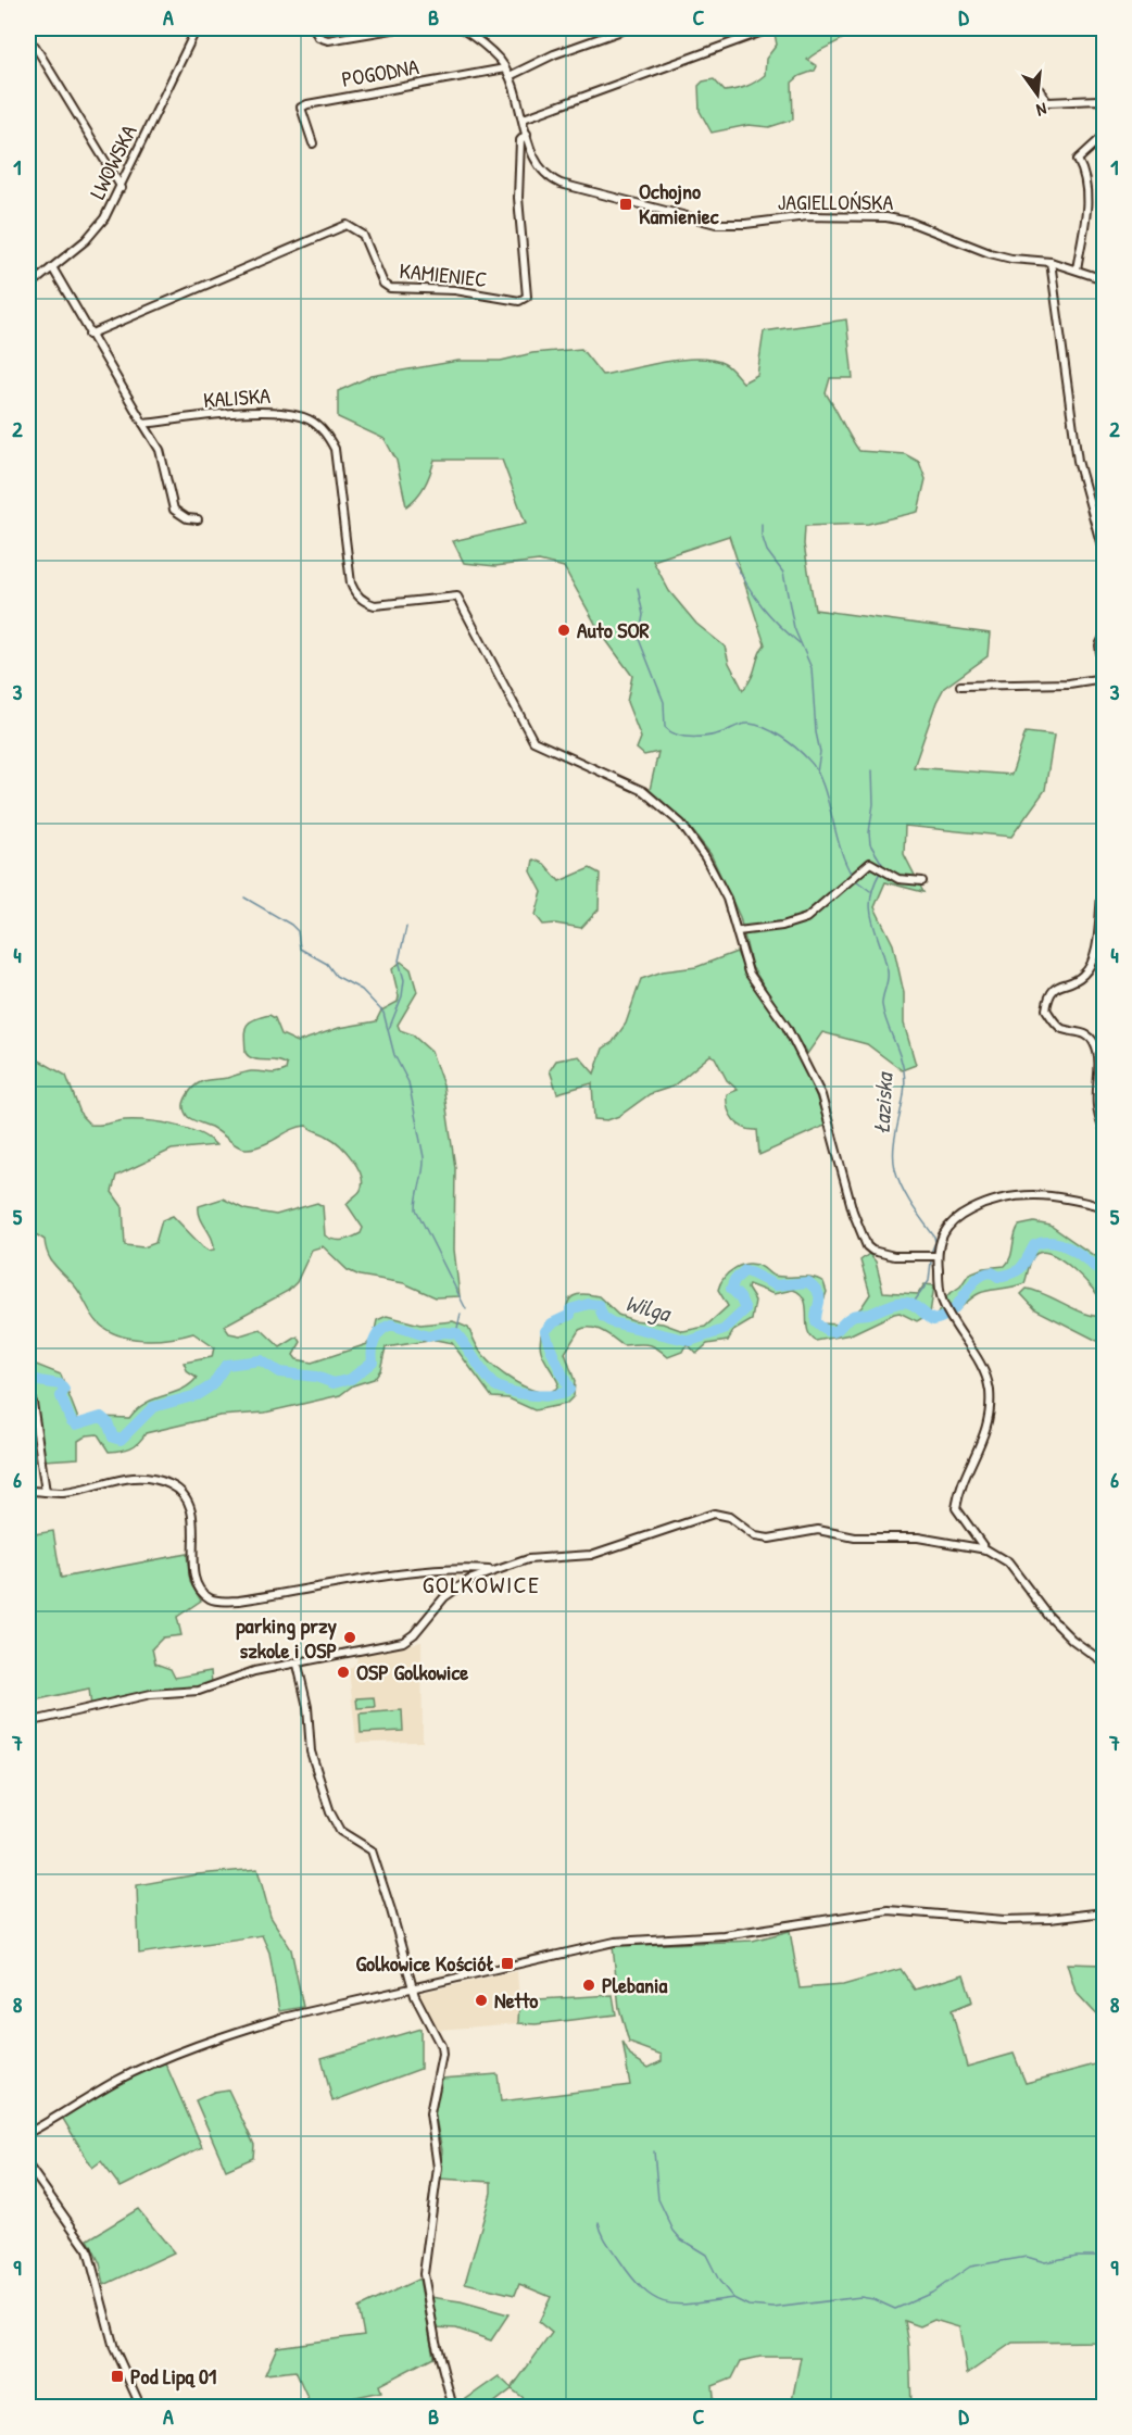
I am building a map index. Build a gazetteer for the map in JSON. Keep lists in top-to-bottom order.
{
  "streets": {
    "street": [
      "POGODNA",
      "LWOWSKA",
      "JAGIELLOŃSKA",
      "KAMIENIEC",
      "KALISKA"
    ]
  },
  "crossings": [
    ["POGODNA", "JAGIELLOŃSKA"],
    ["JAGIELLOŃSKA", "KAMIENIEC"]
  ],
  "districts": ["GOLKOWICE"],
  "water": ["Łaziska", "Wilga"],
  "places": {
    "transit": ["Ochojno Kamieniec", "Golkowice Kościół", "Pod Lipą 01"],
    "other": [
      "Auto SOR",
      "parking przy szkole i OSP",
      "OSP Golkowice",
      "Plebania",
      "Netto"
    ]
  },
  "north": "bottom",
  "grid": {
    "columns": [
      "A",
      "B",
      "C",
      "D"
    ],
    "rows": [
      "1",
      "2",
      "3",
      "4",
      "5",
      "6",
      "7",
      "8",
      "9"
    ]
  }
}
